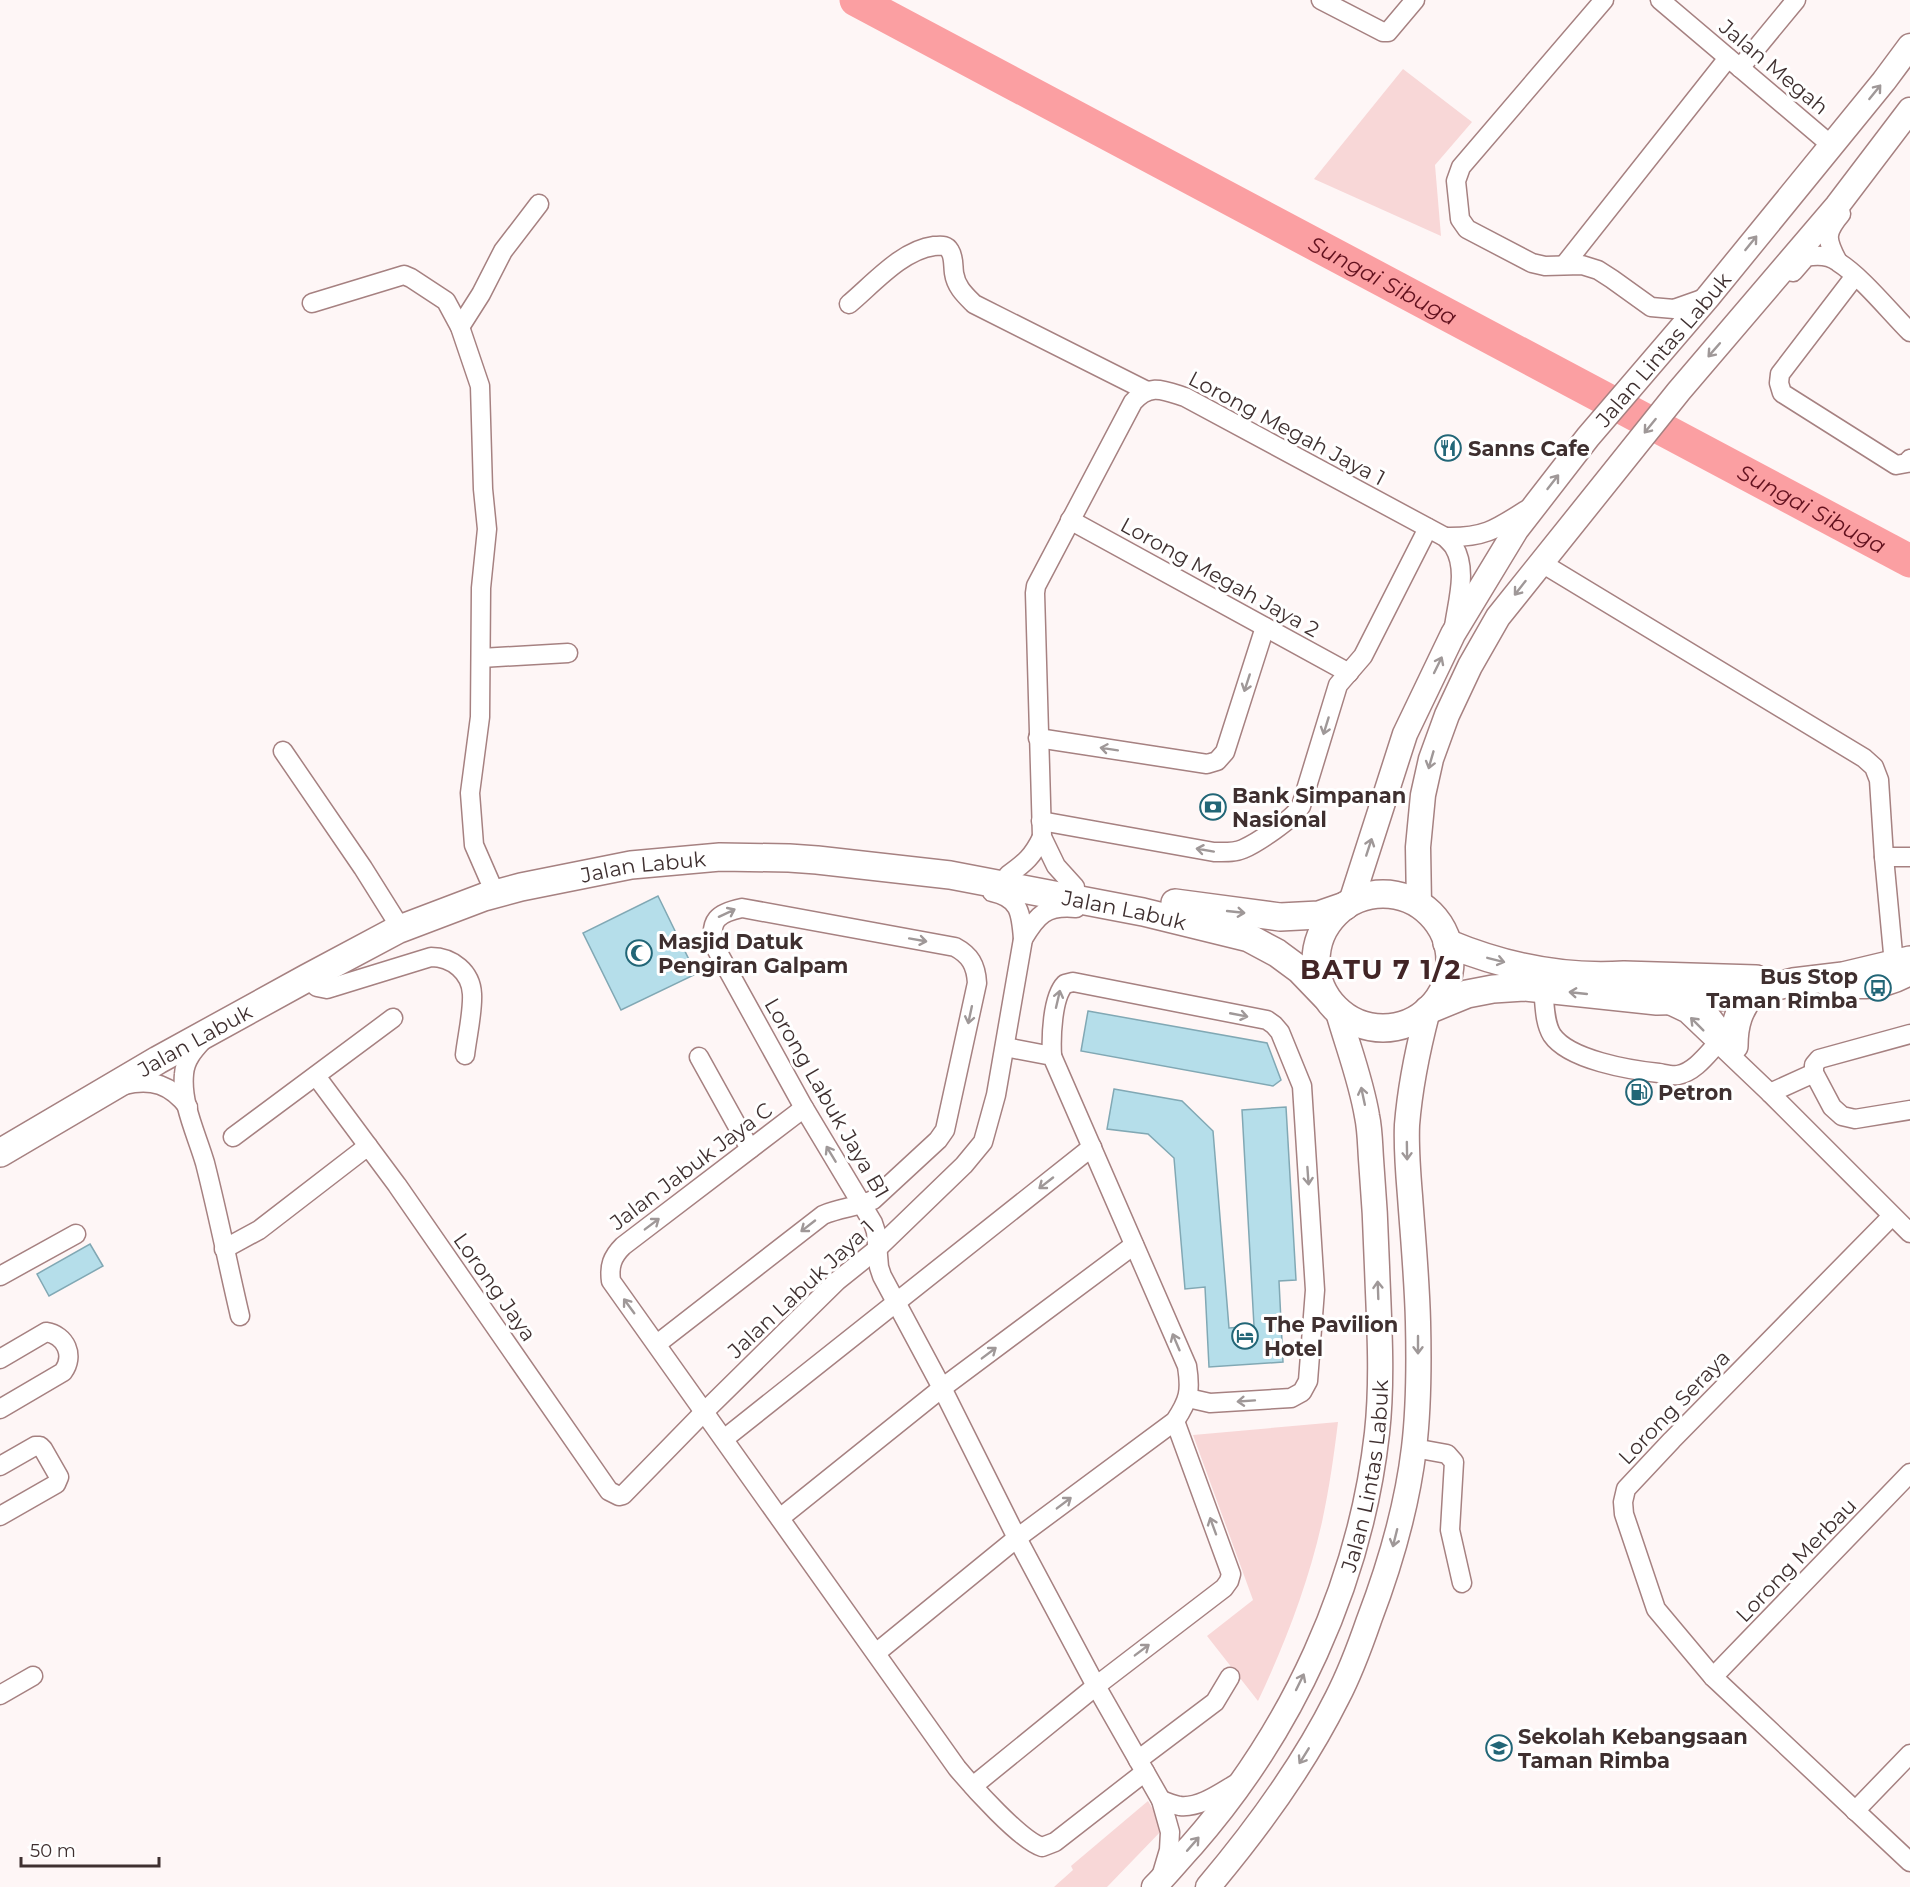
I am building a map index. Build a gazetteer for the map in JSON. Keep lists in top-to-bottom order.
{
  "streets": {
    "highway": ["Jalan Labuk"],
    "main road": ["Jalan Lintas Labuk"],
    "street": [
      "Jalan Megah",
      "Lorong Megah Jaya 1",
      "Lorong Megah Jaya 2",
      "Lorong Labuk Jaya B1",
      "Jalan Jabuk Jaya C",
      "Lorong Jaya",
      "Jalan Labuk Jaya 1",
      "Lorong Seraya",
      "Lorong Merbau"
    ]
  },
  "crossings": [
    ["Jalan Megah", "Jalan Lintas Labuk"],
    ["Jalan Lintas Labuk", "Jalan Labuk"],
    ["Jalan Lintas Labuk", "Lorong Labuk Jaya B1"],
    ["Lorong Labuk Jaya B1", "Jalan Jabuk Jaya C"],
    ["Lorong Labuk Jaya B1", "Jalan Labuk Jaya 1"],
    ["Lorong Jaya", "Jalan Labuk Jaya 1"],
    ["Lorong Seraya", "Lorong Merbau"]
  ],
  "districts": ["BATU 7 1/2"],
  "water": ["Sungai Sibuga"],
  "places": {
    "restaurant": ["Sanns Cafe"],
    "bank": ["Bank Simpanan Nasional"],
    "mosque": ["Masjid Datuk Pengiran Galpam"],
    "bus stop": ["Bus Stop Taman Rimba"],
    "fuel station": ["Petron"],
    "hotel": ["The Pavilion Hotel"],
    "school or university": ["Sekolah Kebangsaan Taman Rimba"]
  },
  "scale_bar": "50 m"
}
